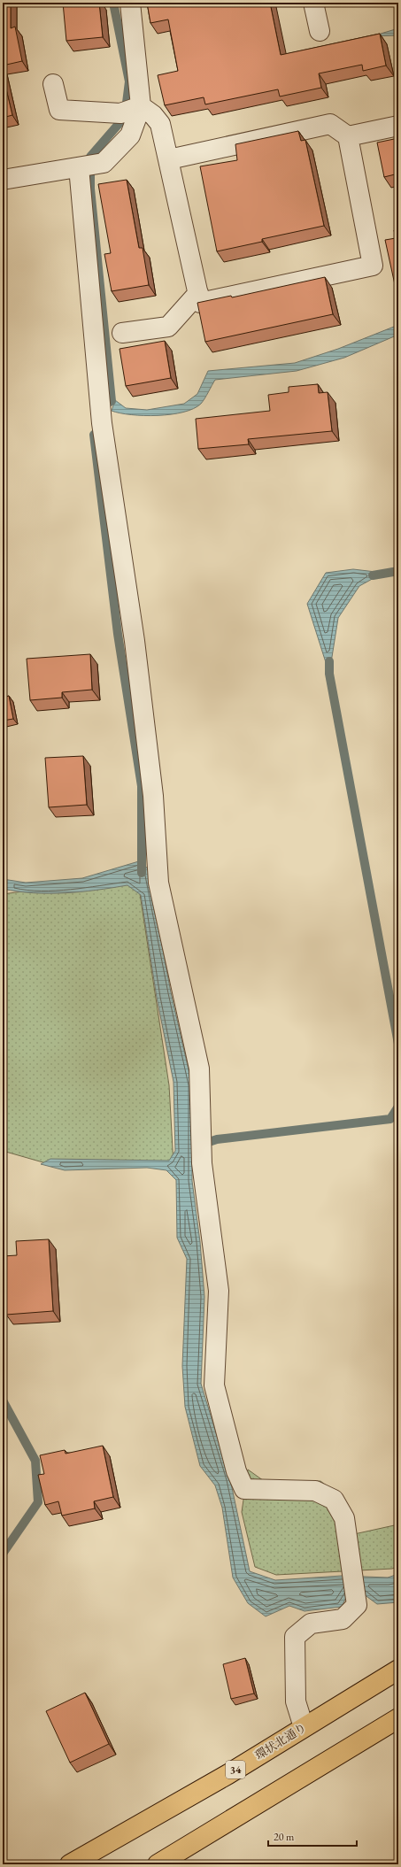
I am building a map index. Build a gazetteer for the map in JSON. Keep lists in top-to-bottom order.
{
  "streets": {
    "highway": ["環状北通り", "34"]
  },
  "scale_bar": "20 m"
}
